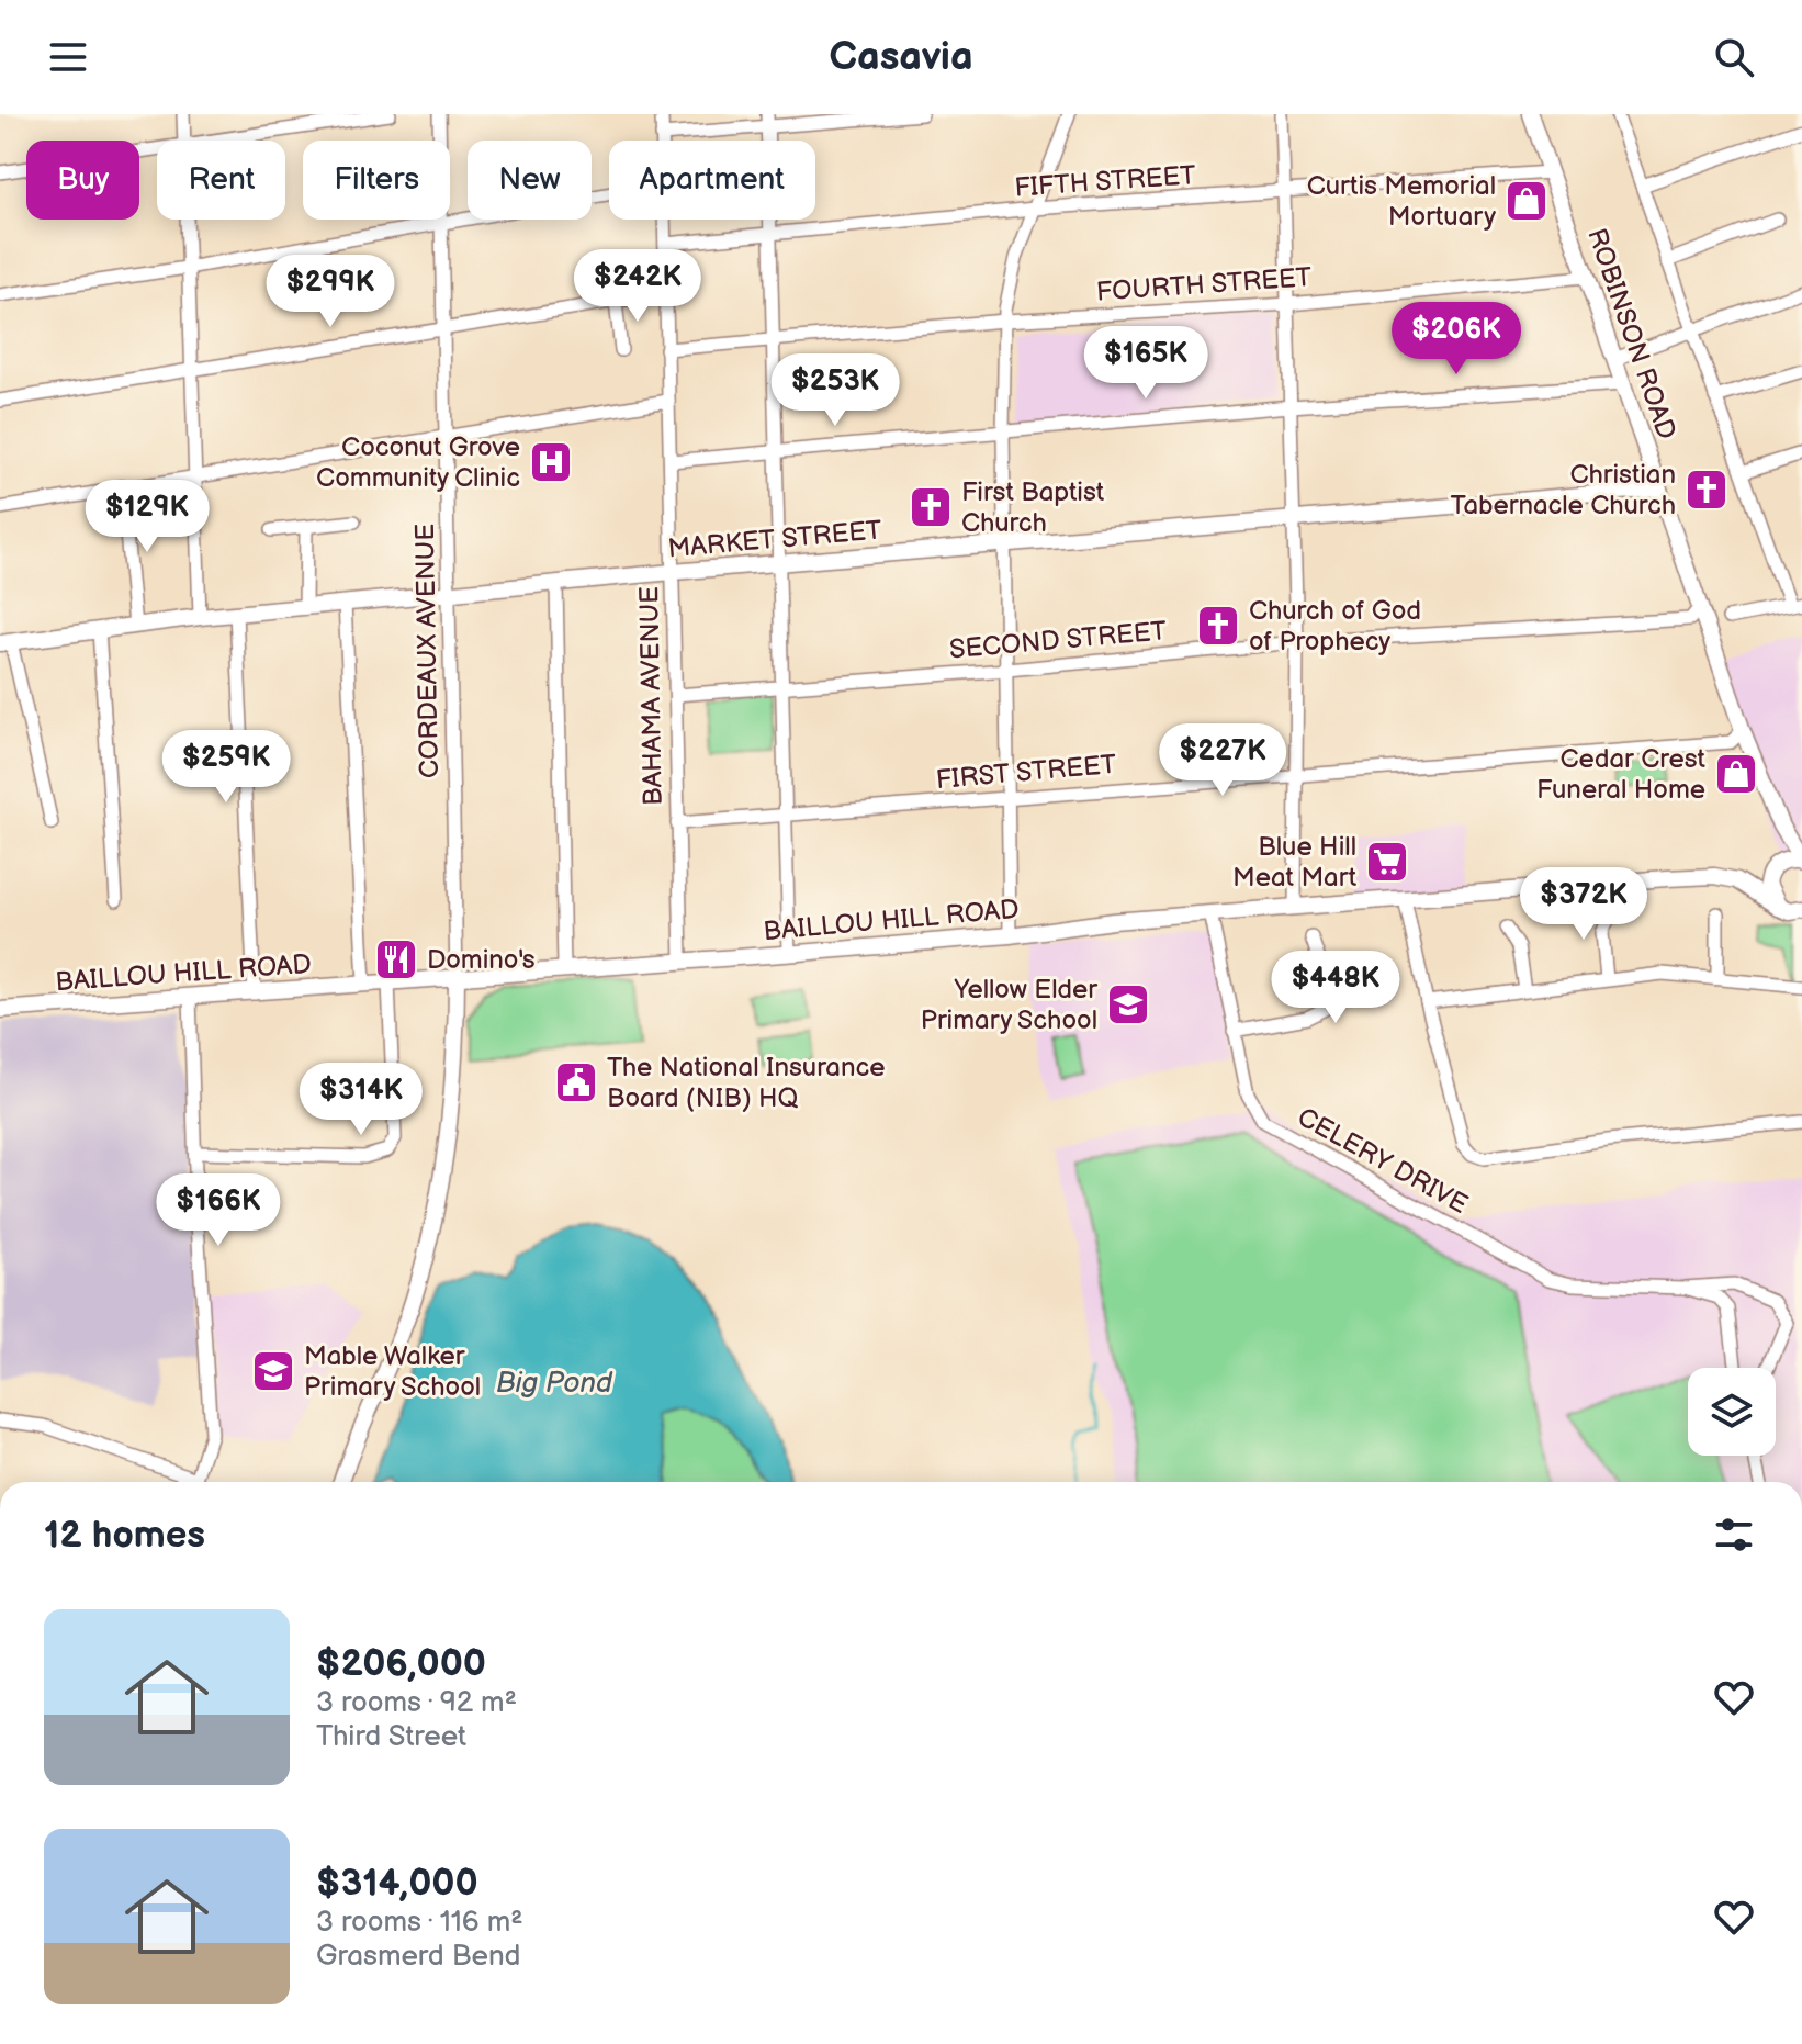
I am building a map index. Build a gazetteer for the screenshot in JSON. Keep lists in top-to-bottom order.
{
  "streets": {
    "main road": ["ROBINSON ROAD", "MARKET STREET", "BAILLOU HILL ROAD"],
    "street": [
      "FIFTH STREET",
      "FOURTH STREET",
      "SECOND STREET",
      "CORDEAUX AVENUE",
      "BAHAMA AVENUE",
      "FIRST STREET",
      "CELERY DRIVE"
    ]
  },
  "crossings": [
    ["FIFTH STREET", "ROBINSON ROAD"],
    ["FIFTH STREET", "BAHAMA AVENUE"],
    ["FOURTH STREET", "ROBINSON ROAD"],
    ["FOURTH STREET", "BAHAMA AVENUE"],
    ["ROBINSON ROAD", "MARKET STREET"],
    ["ROBINSON ROAD", "SECOND STREET"],
    ["ROBINSON ROAD", "FIRST STREET"],
    ["MARKET STREET", "CORDEAUX AVENUE"],
    ["MARKET STREET", "BAHAMA AVENUE"],
    ["SECOND STREET", "BAHAMA AVENUE"],
    ["CORDEAUX AVENUE", "BAILLOU HILL ROAD"],
    ["BAHAMA AVENUE", "FIRST STREET"],
    ["BAHAMA AVENUE", "BAILLOU HILL ROAD"],
    ["BAILLOU HILL ROAD", "CELERY DRIVE"]
  ],
  "water": ["Big Pond"],
  "places": {
    "shop": ["Curtis Memorial Mortuary", "Cedar Crest Funeral Home"],
    "hospital": ["Coconut Grove Community Clinic"],
    "church": ["Christian Tabernacle Church", "First Baptist Church", "Church of God of Prophecy"],
    "supermarket": ["Blue Hill Meat Mart"],
    "restaurant": ["Domino's"],
    "school or university": ["Yellow Elder Primary School", "Mable Walker Primary School"],
    "public building": ["The National Insurance Board (NIB) HQ"]
  },
  "page": {
    "header": "Casavia",
    "chip": [
      "Buy",
      "Rent",
      "Filters",
      "New",
      "Apartment"
    ],
    "price": [
      "$242K",
      "$299K",
      "$206K",
      "$165K",
      "$253K",
      "$129K",
      "$227K",
      "$259K",
      "$372K",
      "$448K",
      "$314K",
      "$166K"
    ],
    "heading": "12 homes",
    "list": [
      {
        "name": "$206,000",
        "note": "3 rooms · 92 m² · Third Street"
      },
      {
        "name": "$314,000",
        "note": "3 rooms · 116 m² · Grasmerd Bend"
      }
    ]
  }
}
